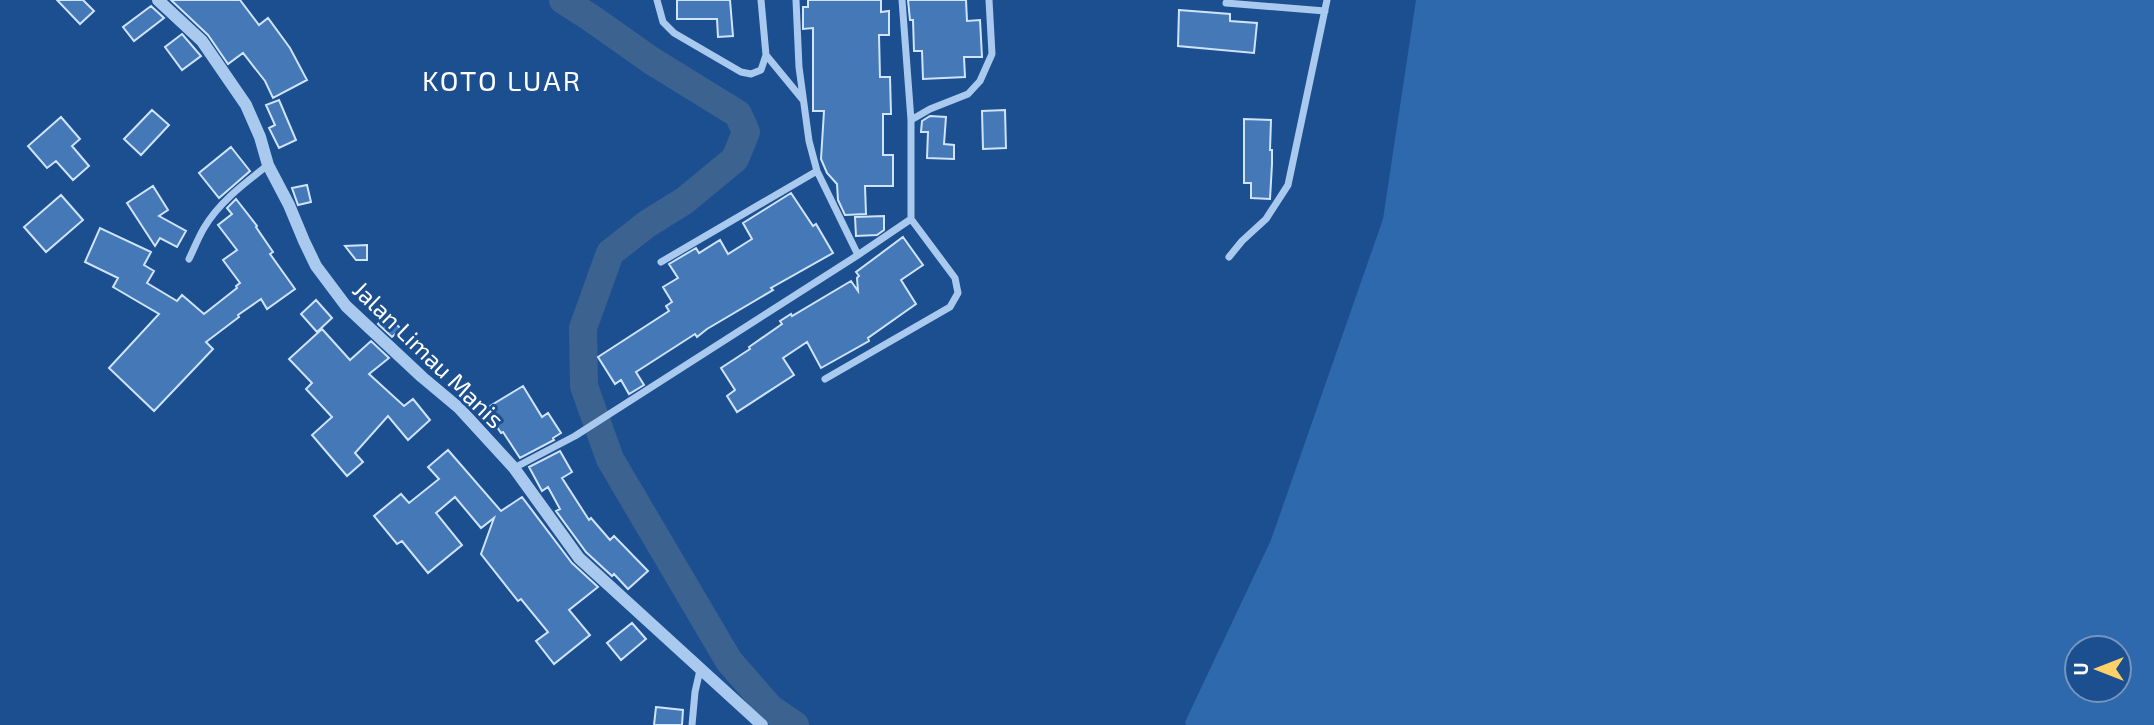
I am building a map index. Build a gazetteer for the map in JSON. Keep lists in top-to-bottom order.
{
  "streets": {
    "street": ["Jalan Limau Manis"]
  },
  "districts": ["KOTO LUAR"],
  "north": "left"
}
